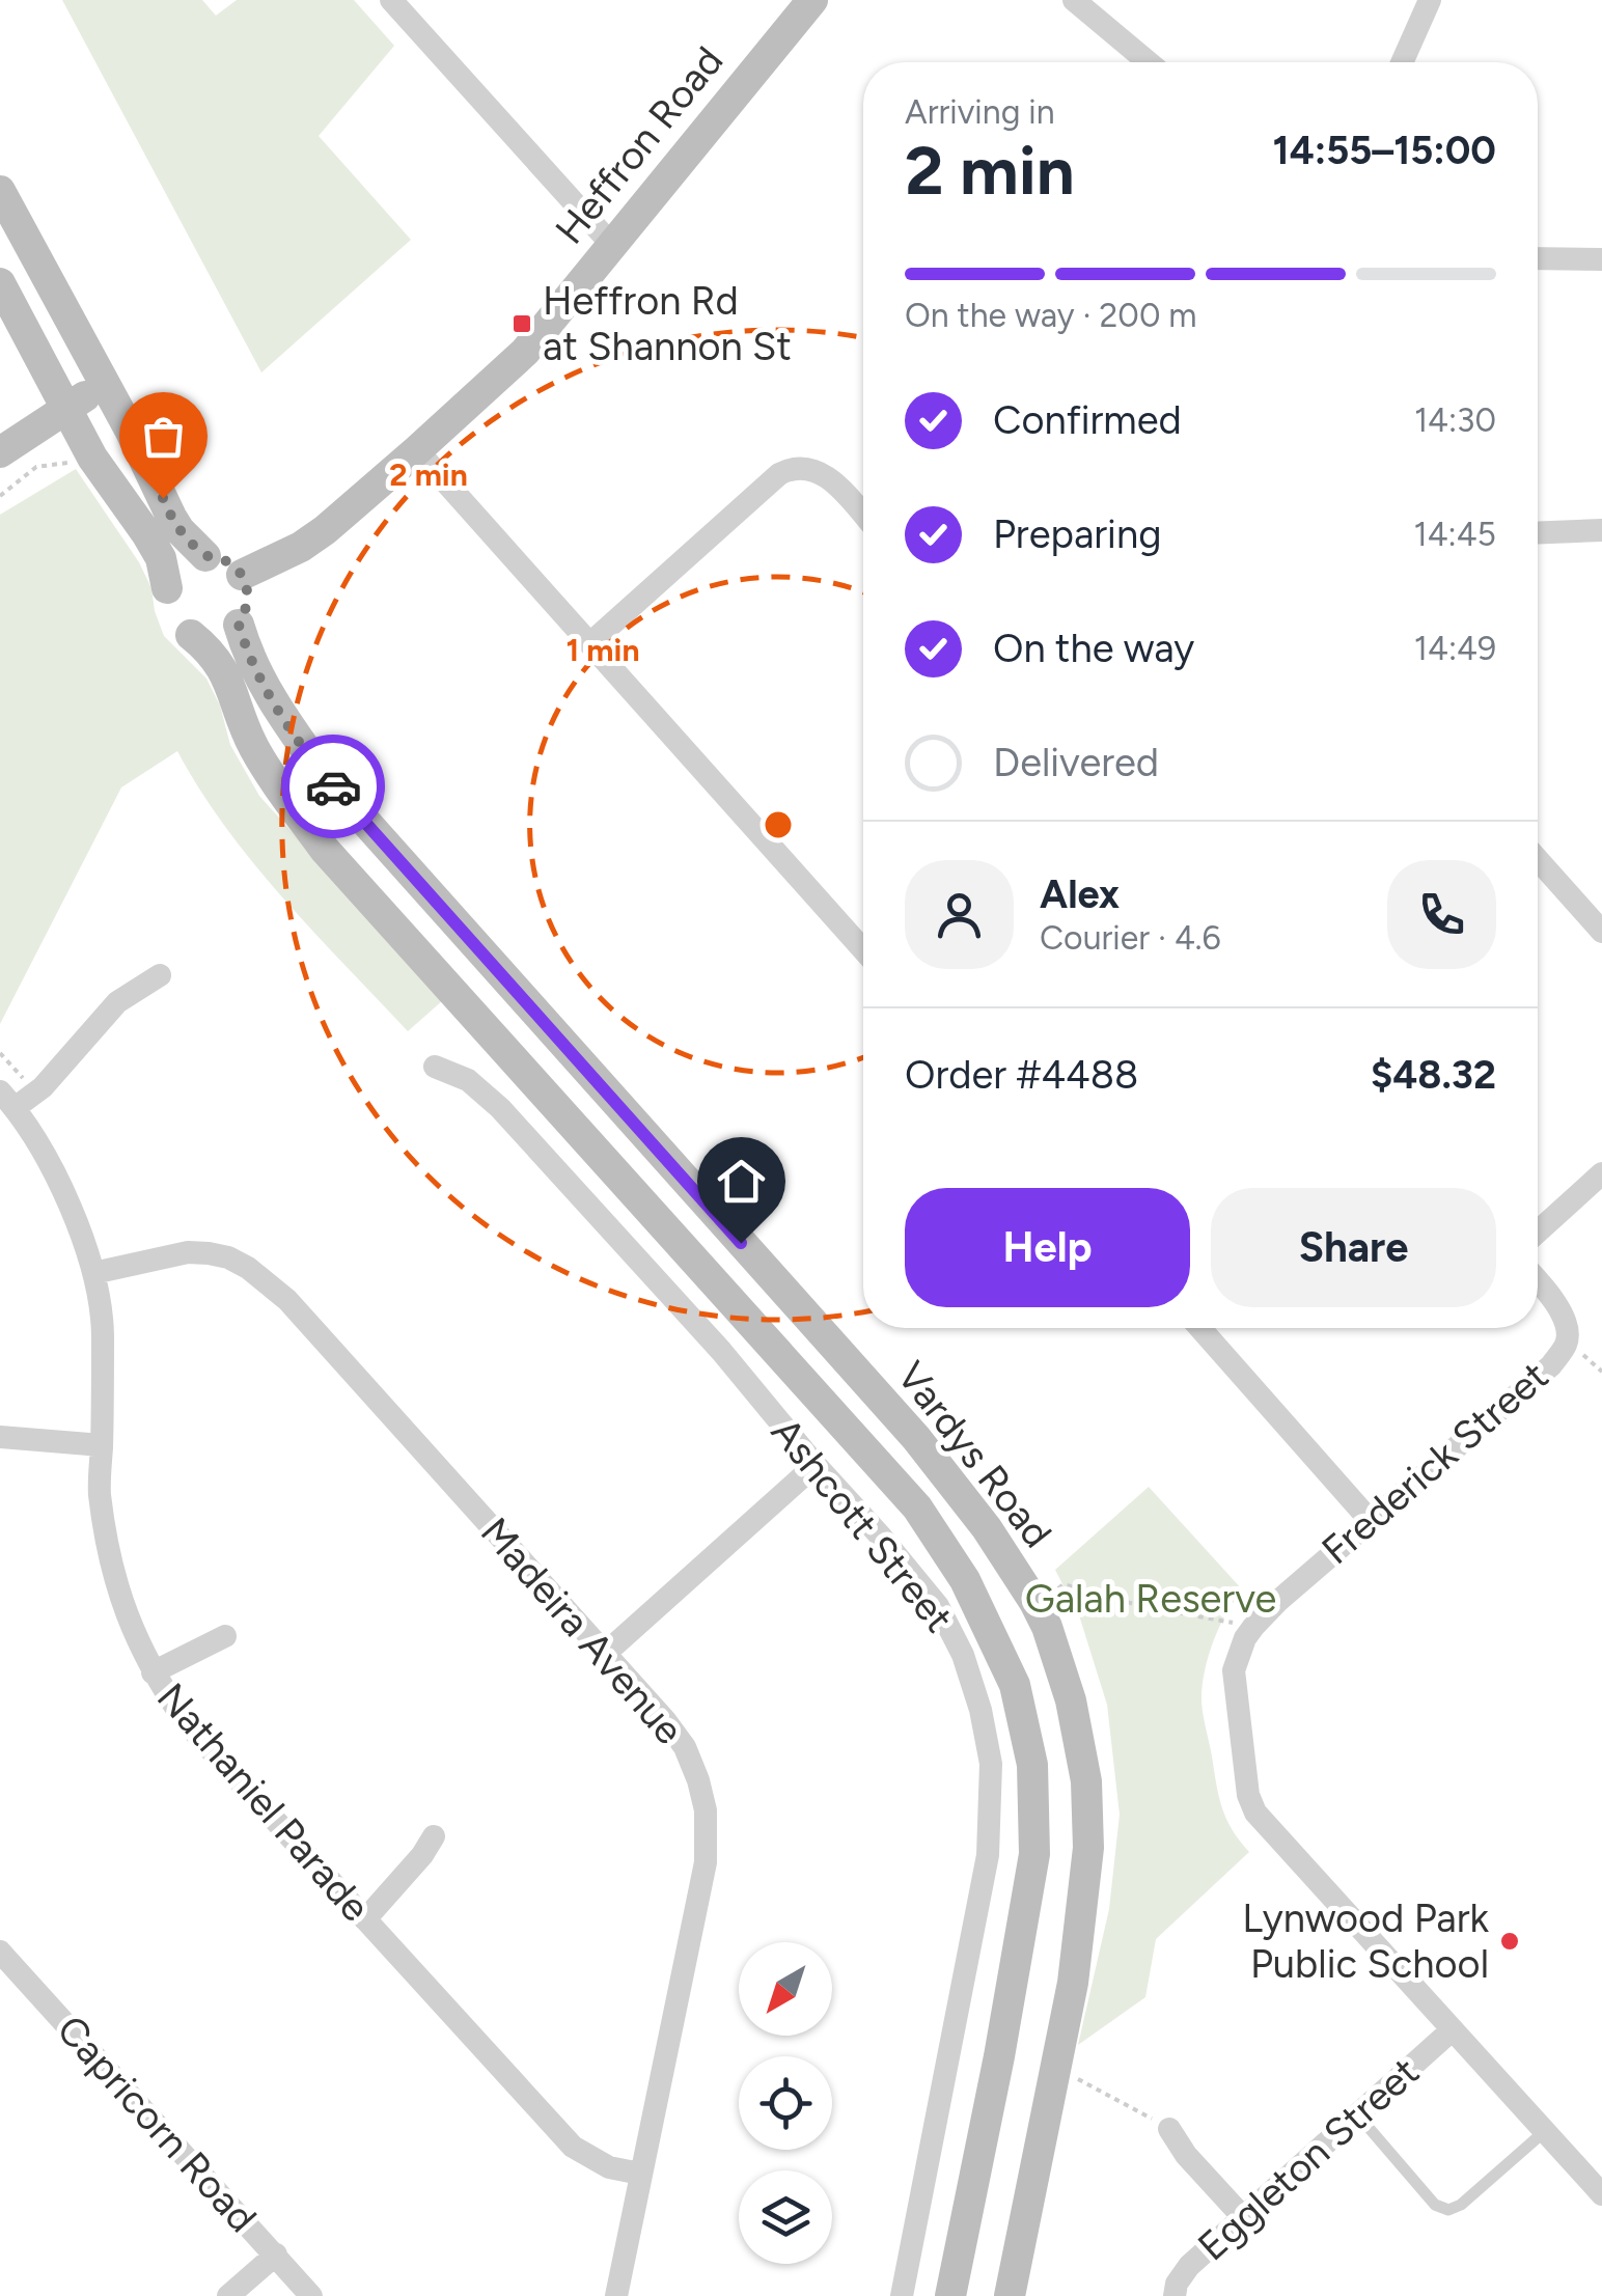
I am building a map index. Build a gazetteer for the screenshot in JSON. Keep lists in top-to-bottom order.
{
  "streets": {
    "main road": ["Heffron Road", "Vardys Road"],
    "street": [
      "Frederick Street",
      "Ashcott Street",
      "Madeira Avenue",
      "Nathaniel Parade",
      "Capricorn Road",
      "Eggleton Street"
    ]
  },
  "crossings": [
    ["Heffron Road", "Vardys Road"],
    ["Frederick Street", "Eggleton Street"],
    ["Madeira Avenue", "Nathaniel Parade"]
  ],
  "parks": ["Galah Reserve"],
  "places": {
    "transit": ["Heffron Rd at Shannon St"],
    "other": ["Lynwood Park Public School"]
  },
  "north": "bottom left",
  "page": {
    "heading": ["2 min", "Arriving in", "14:55–15:00"],
    "panel": [
      "Alex",
      "Courier · 4.6",
      "Order #4488",
      "$48.32"
    ],
    "bar": "On the way · 200 m",
    "list": [
      ["Confirmed", "14:30"],
      ["Preparing", "14:45"],
      ["On the way", "14:49"],
      "Delivered"
    ],
    "buttons": ["Help", "Share"]
  },
  "rings": ["2 min", "1 min"]
}
